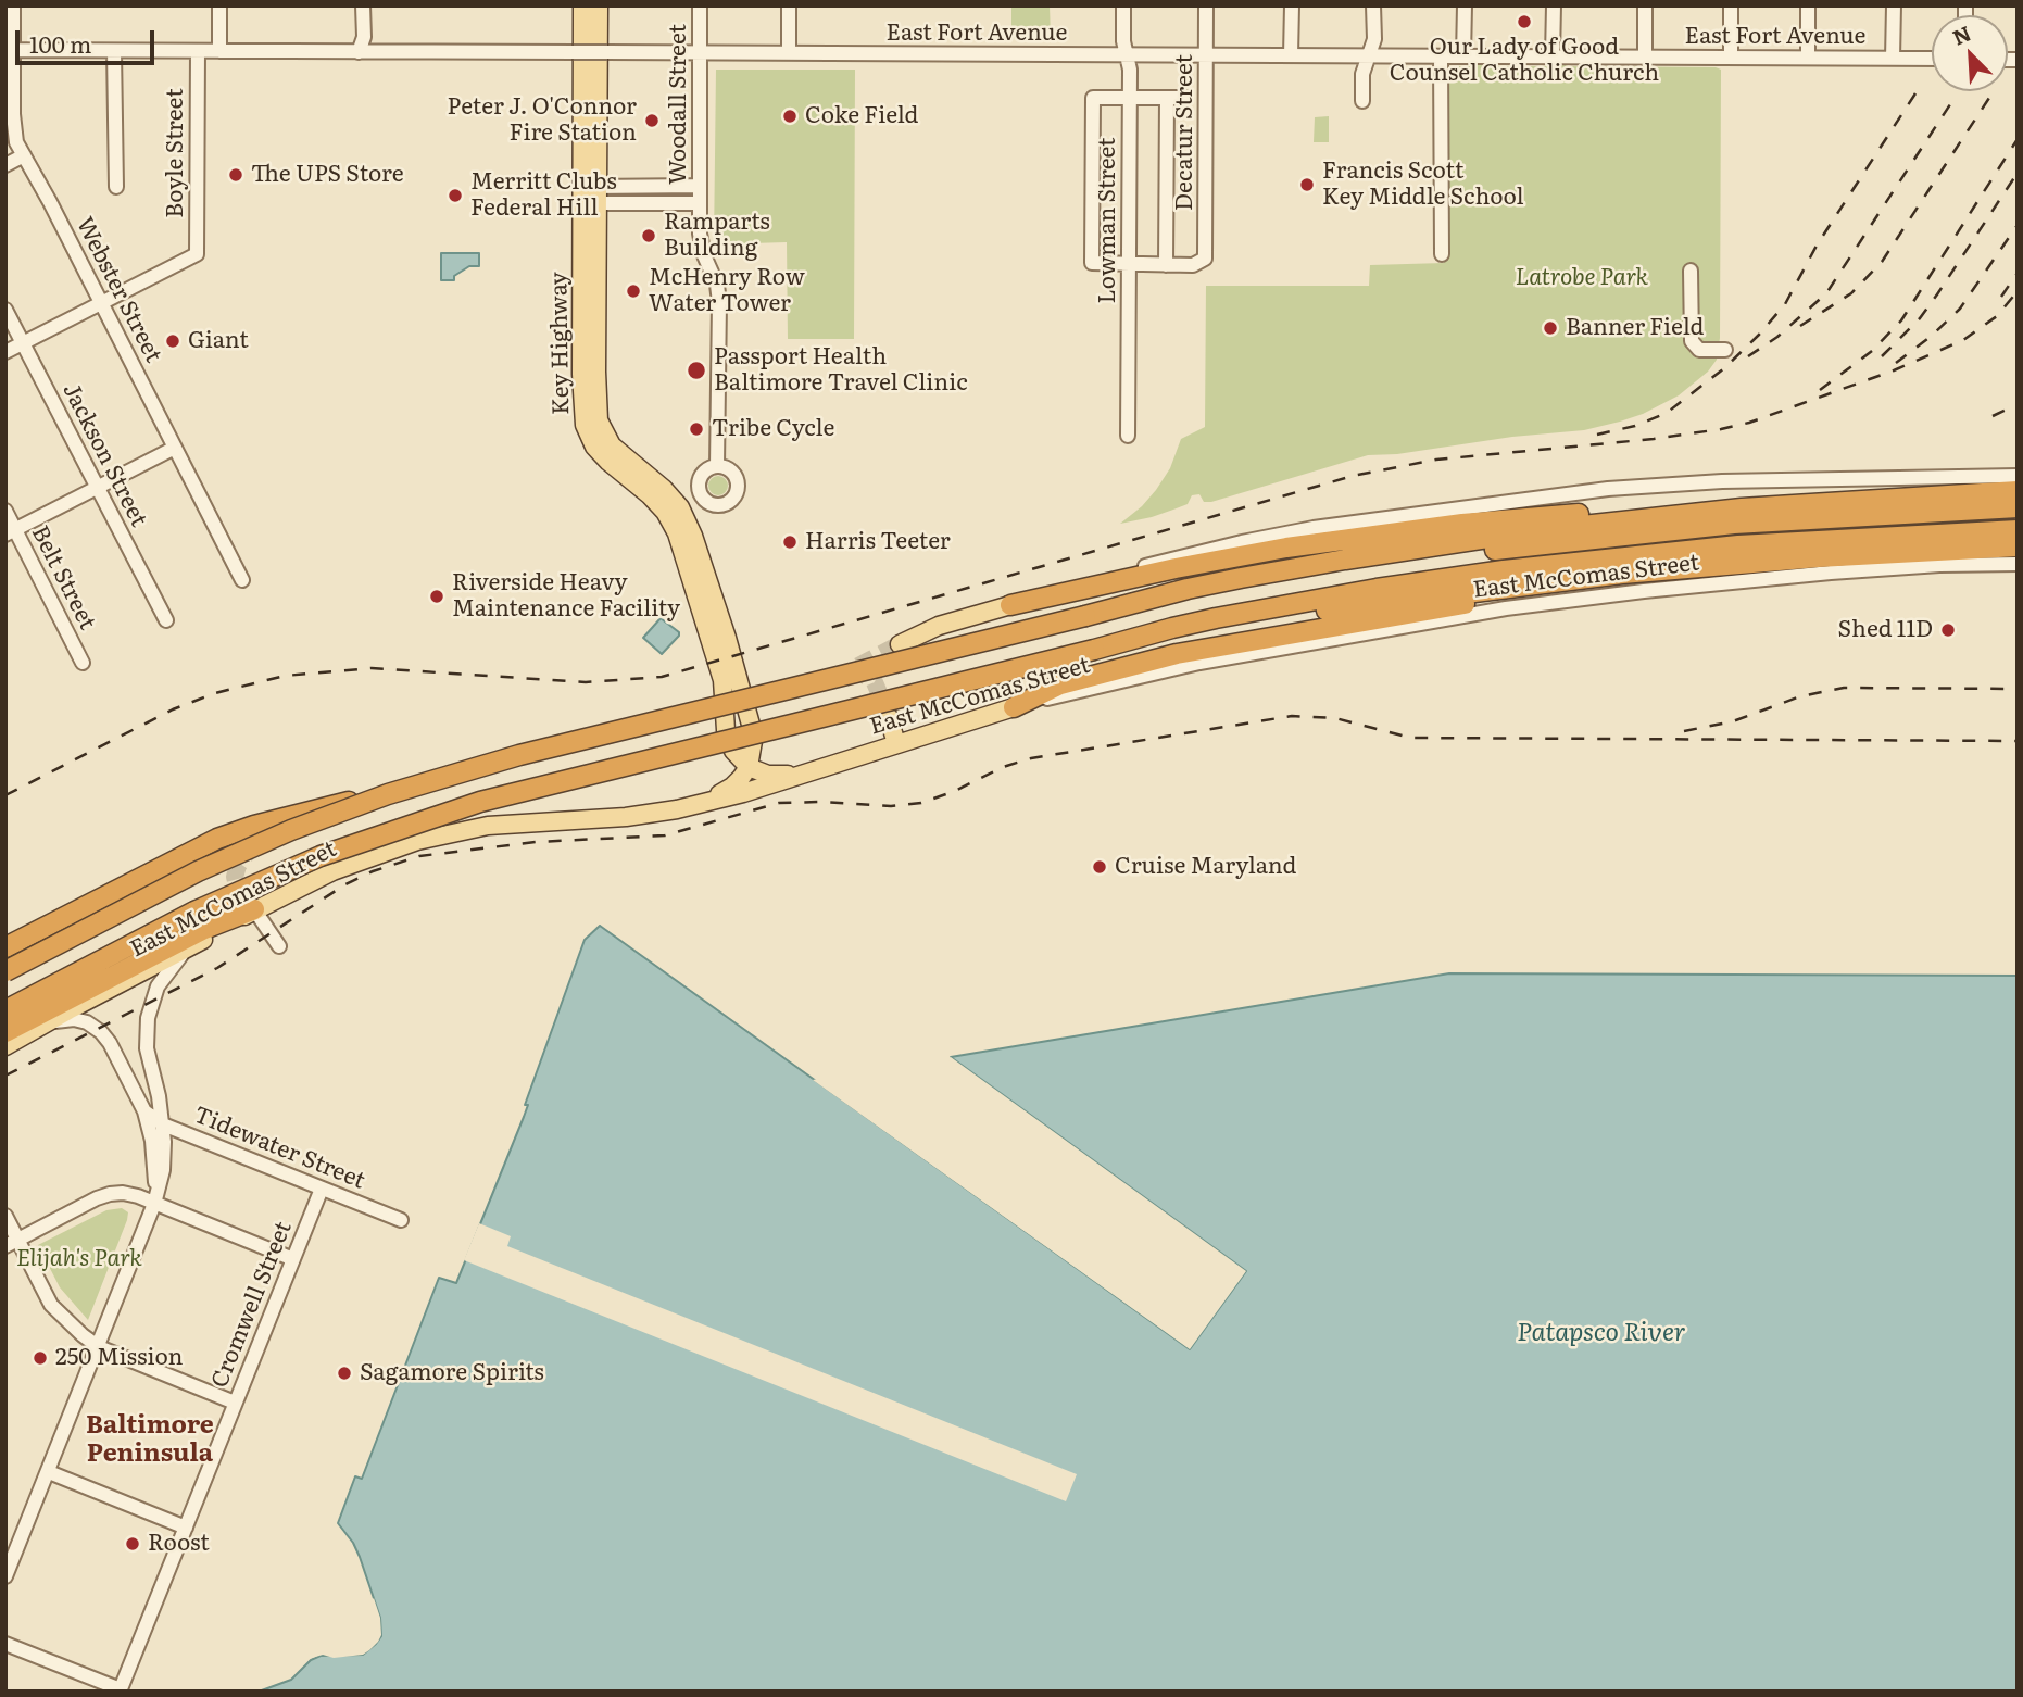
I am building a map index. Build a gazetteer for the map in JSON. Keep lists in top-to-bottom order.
{
  "streets": {
    "main road": ["Key Highway", "East McComas Street"],
    "street": [
      "East Fort Avenue",
      "Woodall Street",
      "Decatur Street",
      "Boyle Street",
      "Lowman Street",
      "Webster Street",
      "Jackson Street",
      "Belt Street",
      "Tidewater Street",
      "Cromwell Street"
    ]
  },
  "crossings": [
    ["East Fort Avenue", "Woodall Street"],
    ["East Fort Avenue", "Decatur Street"],
    ["East Fort Avenue", "Boyle Street"],
    ["East Fort Avenue", "Lowman Street"],
    ["East Fort Avenue", "Webster Street"],
    ["Boyle Street", "Webster Street"],
    ["Tidewater Street", "Cromwell Street"]
  ],
  "districts": ["Baltimore Peninsula"],
  "water": ["Patapsco River"],
  "parks": ["Latrobe Park", "Elijah's Park"],
  "places": [
    "Our Lady of Good Counsel Catholic Church",
    "Coke Field",
    "Peter J. O'Connor Fire Station",
    "The UPS Store",
    "Francis Scott Key Middle School",
    "Merritt Clubs Federal Hill",
    "Ramparts Building",
    "McHenry Row Water Tower",
    "Banner Field",
    "Giant",
    "Passport Health Baltimore Travel Clinic",
    "Tribe Cycle",
    "Harris Teeter",
    "Riverside Heavy Maintenance Facility",
    "Shed 11D",
    "Cruise Maryland",
    "250 Mission",
    "Sagamore Spirits",
    "Roost"
  ],
  "scale_bar": "100 m",
  "north": "top left"
}
